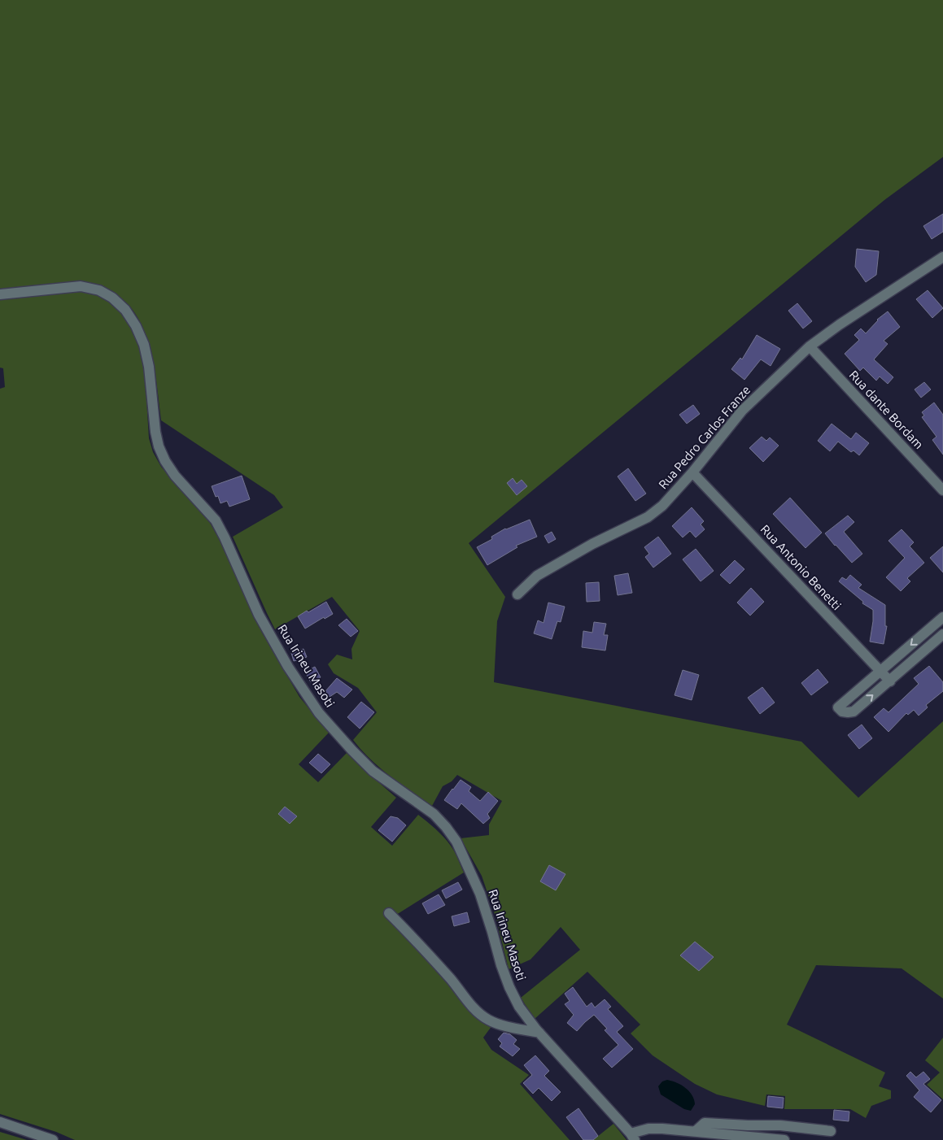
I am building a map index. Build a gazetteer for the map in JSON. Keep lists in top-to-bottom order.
{
  "streets": {
    "street": [
      "Rua dante Bordam",
      "Rua Pedro Carlos Franze",
      "Rua Antonio Benetti",
      "Rua Irineu Masoti"
    ]
  },
  "crossings": [
    ["Rua dante Bordam", "Rua Pedro Carlos Franze"],
    ["Rua Pedro Carlos Franze", "Rua Antonio Benetti"]
  ]
}
